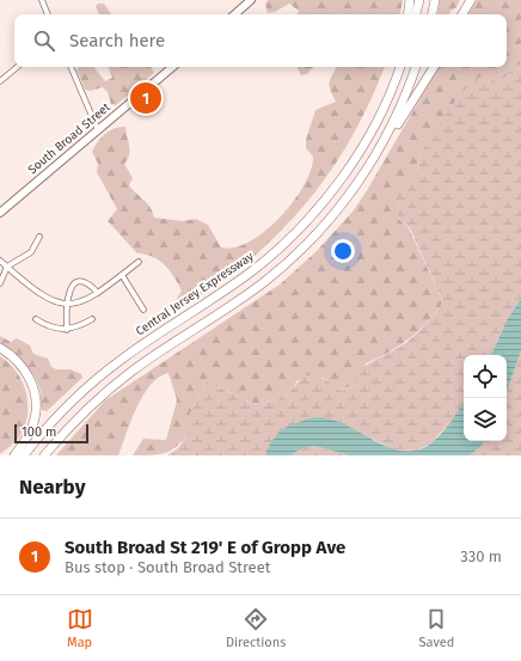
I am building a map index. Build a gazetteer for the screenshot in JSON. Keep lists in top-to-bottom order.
{
  "streets": {
    "highway": ["Central Jersey Expressway"],
    "main road": ["South Broad Street"]
  },
  "scale_bar": "100 m",
  "page": {
    "search": "Search here",
    "pins": "1",
    "scale": "100 m",
    "heading": "Nearby",
    "list": [
      {
        "mark": "1",
        "name": "South Broad St 219' E of Gropp Ave",
        "note": "Bus stop · South Broad Street",
        "value": "330 m"
      }
    ],
    "nav": ["Map", "Directions", "Saved"]
  }
}
